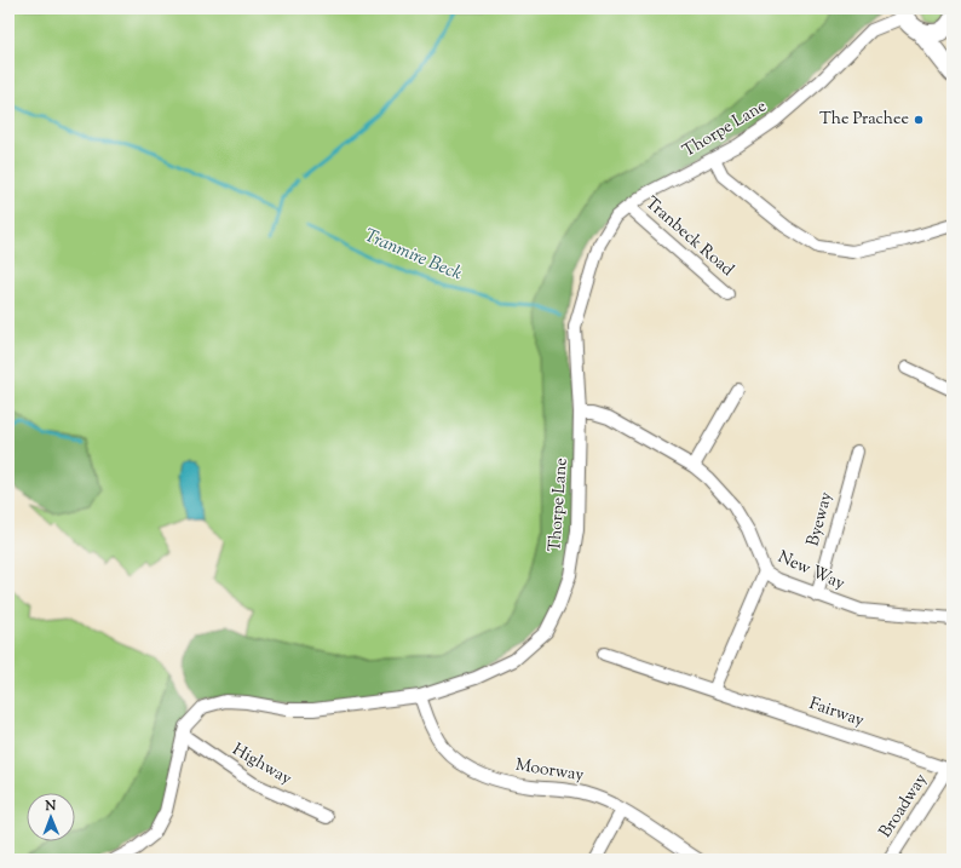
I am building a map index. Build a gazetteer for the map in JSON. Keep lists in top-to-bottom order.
{
  "streets": {
    "street": [
      "Thorpe Lane",
      "Tranbeck Road",
      "Byeway",
      "New Way",
      "Fairway",
      "Highway",
      "Moorway",
      "Broadway"
    ]
  },
  "crossings": [
    ["Thorpe Lane", "Tranbeck Road"],
    ["Thorpe Lane", "New Way"],
    ["Thorpe Lane", "Highway"],
    ["Thorpe Lane", "Moorway"],
    ["Byeway", "New Way"],
    ["Fairway", "Broadway"]
  ],
  "water": ["Tranmire Beck"],
  "places": ["The Prachee"],
  "north": "top"
}
